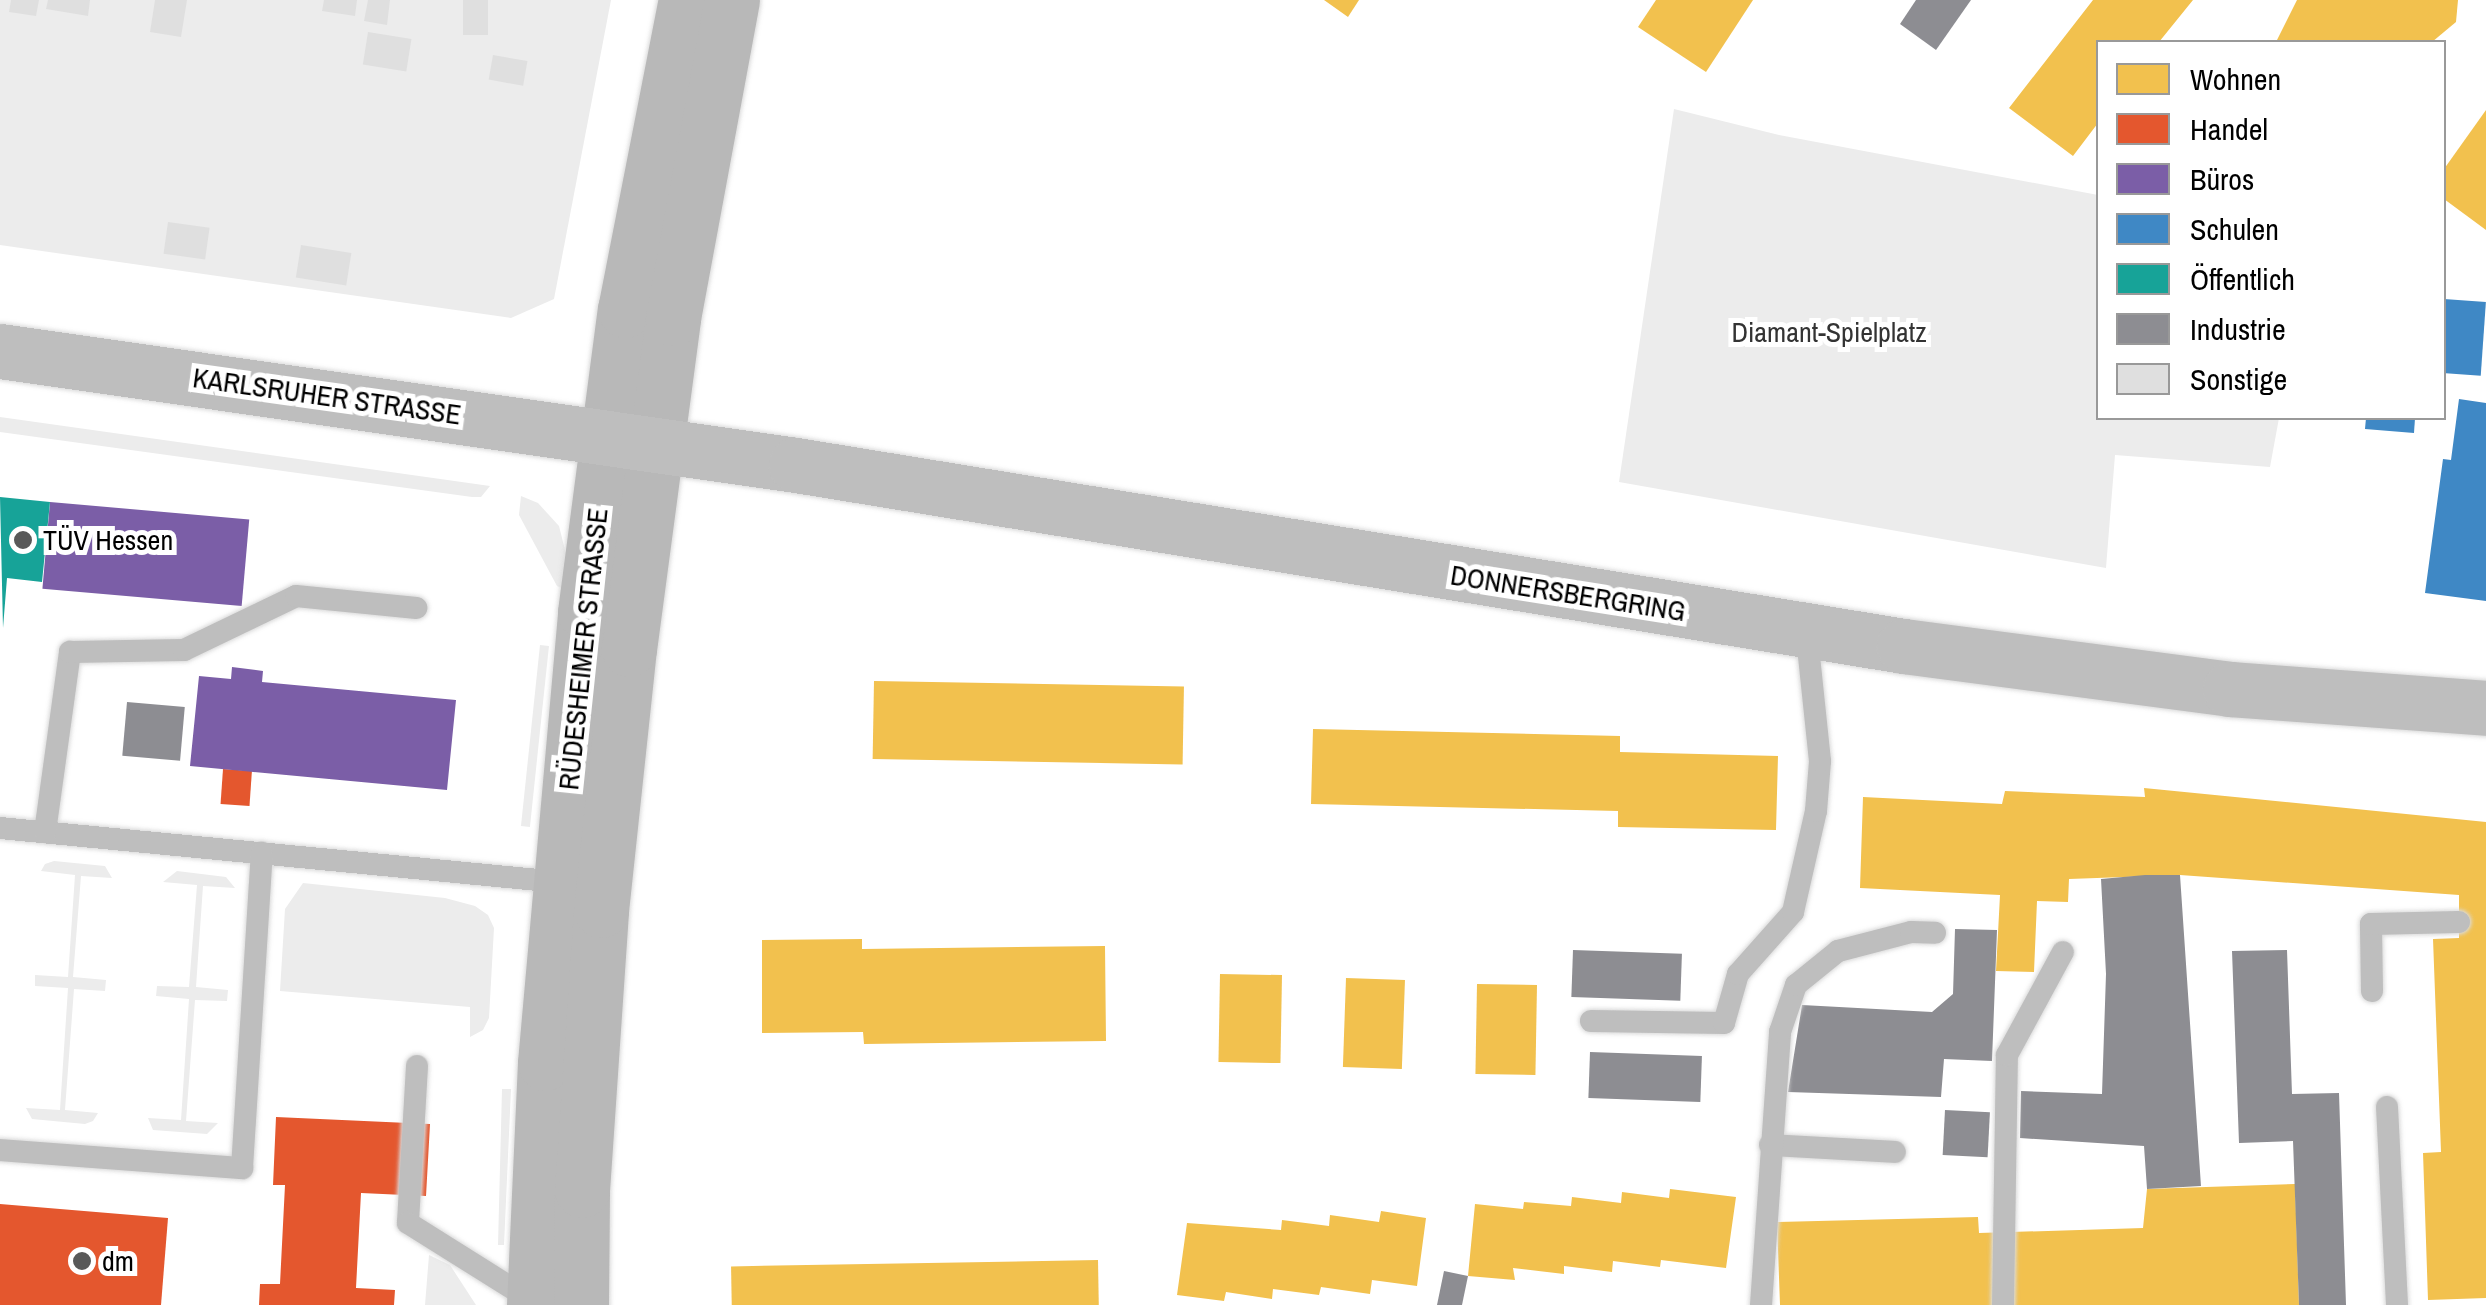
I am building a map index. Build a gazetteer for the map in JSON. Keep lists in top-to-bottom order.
{
  "streets": {
    "main road": ["KARLSRUHER STRASSE", "DONNERSBERGRING", "RÜDESHEIMER STRASSE"]
  },
  "crossings": [
    ["KARLSRUHER STRASSE", "DONNERSBERGRING"],
    ["KARLSRUHER STRASSE", "RÜDESHEIMER STRASSE"],
    ["DONNERSBERGRING", "RÜDESHEIMER STRASSE"]
  ],
  "parks": ["Diamant-Spielplatz"],
  "places": ["TÜV Hessen", "dm"],
  "legend": [
    "Wohnen",
    "Handel",
    "Büros",
    "Schulen",
    "Öffentlich",
    "Industrie",
    "Sonstige"
  ]
}
